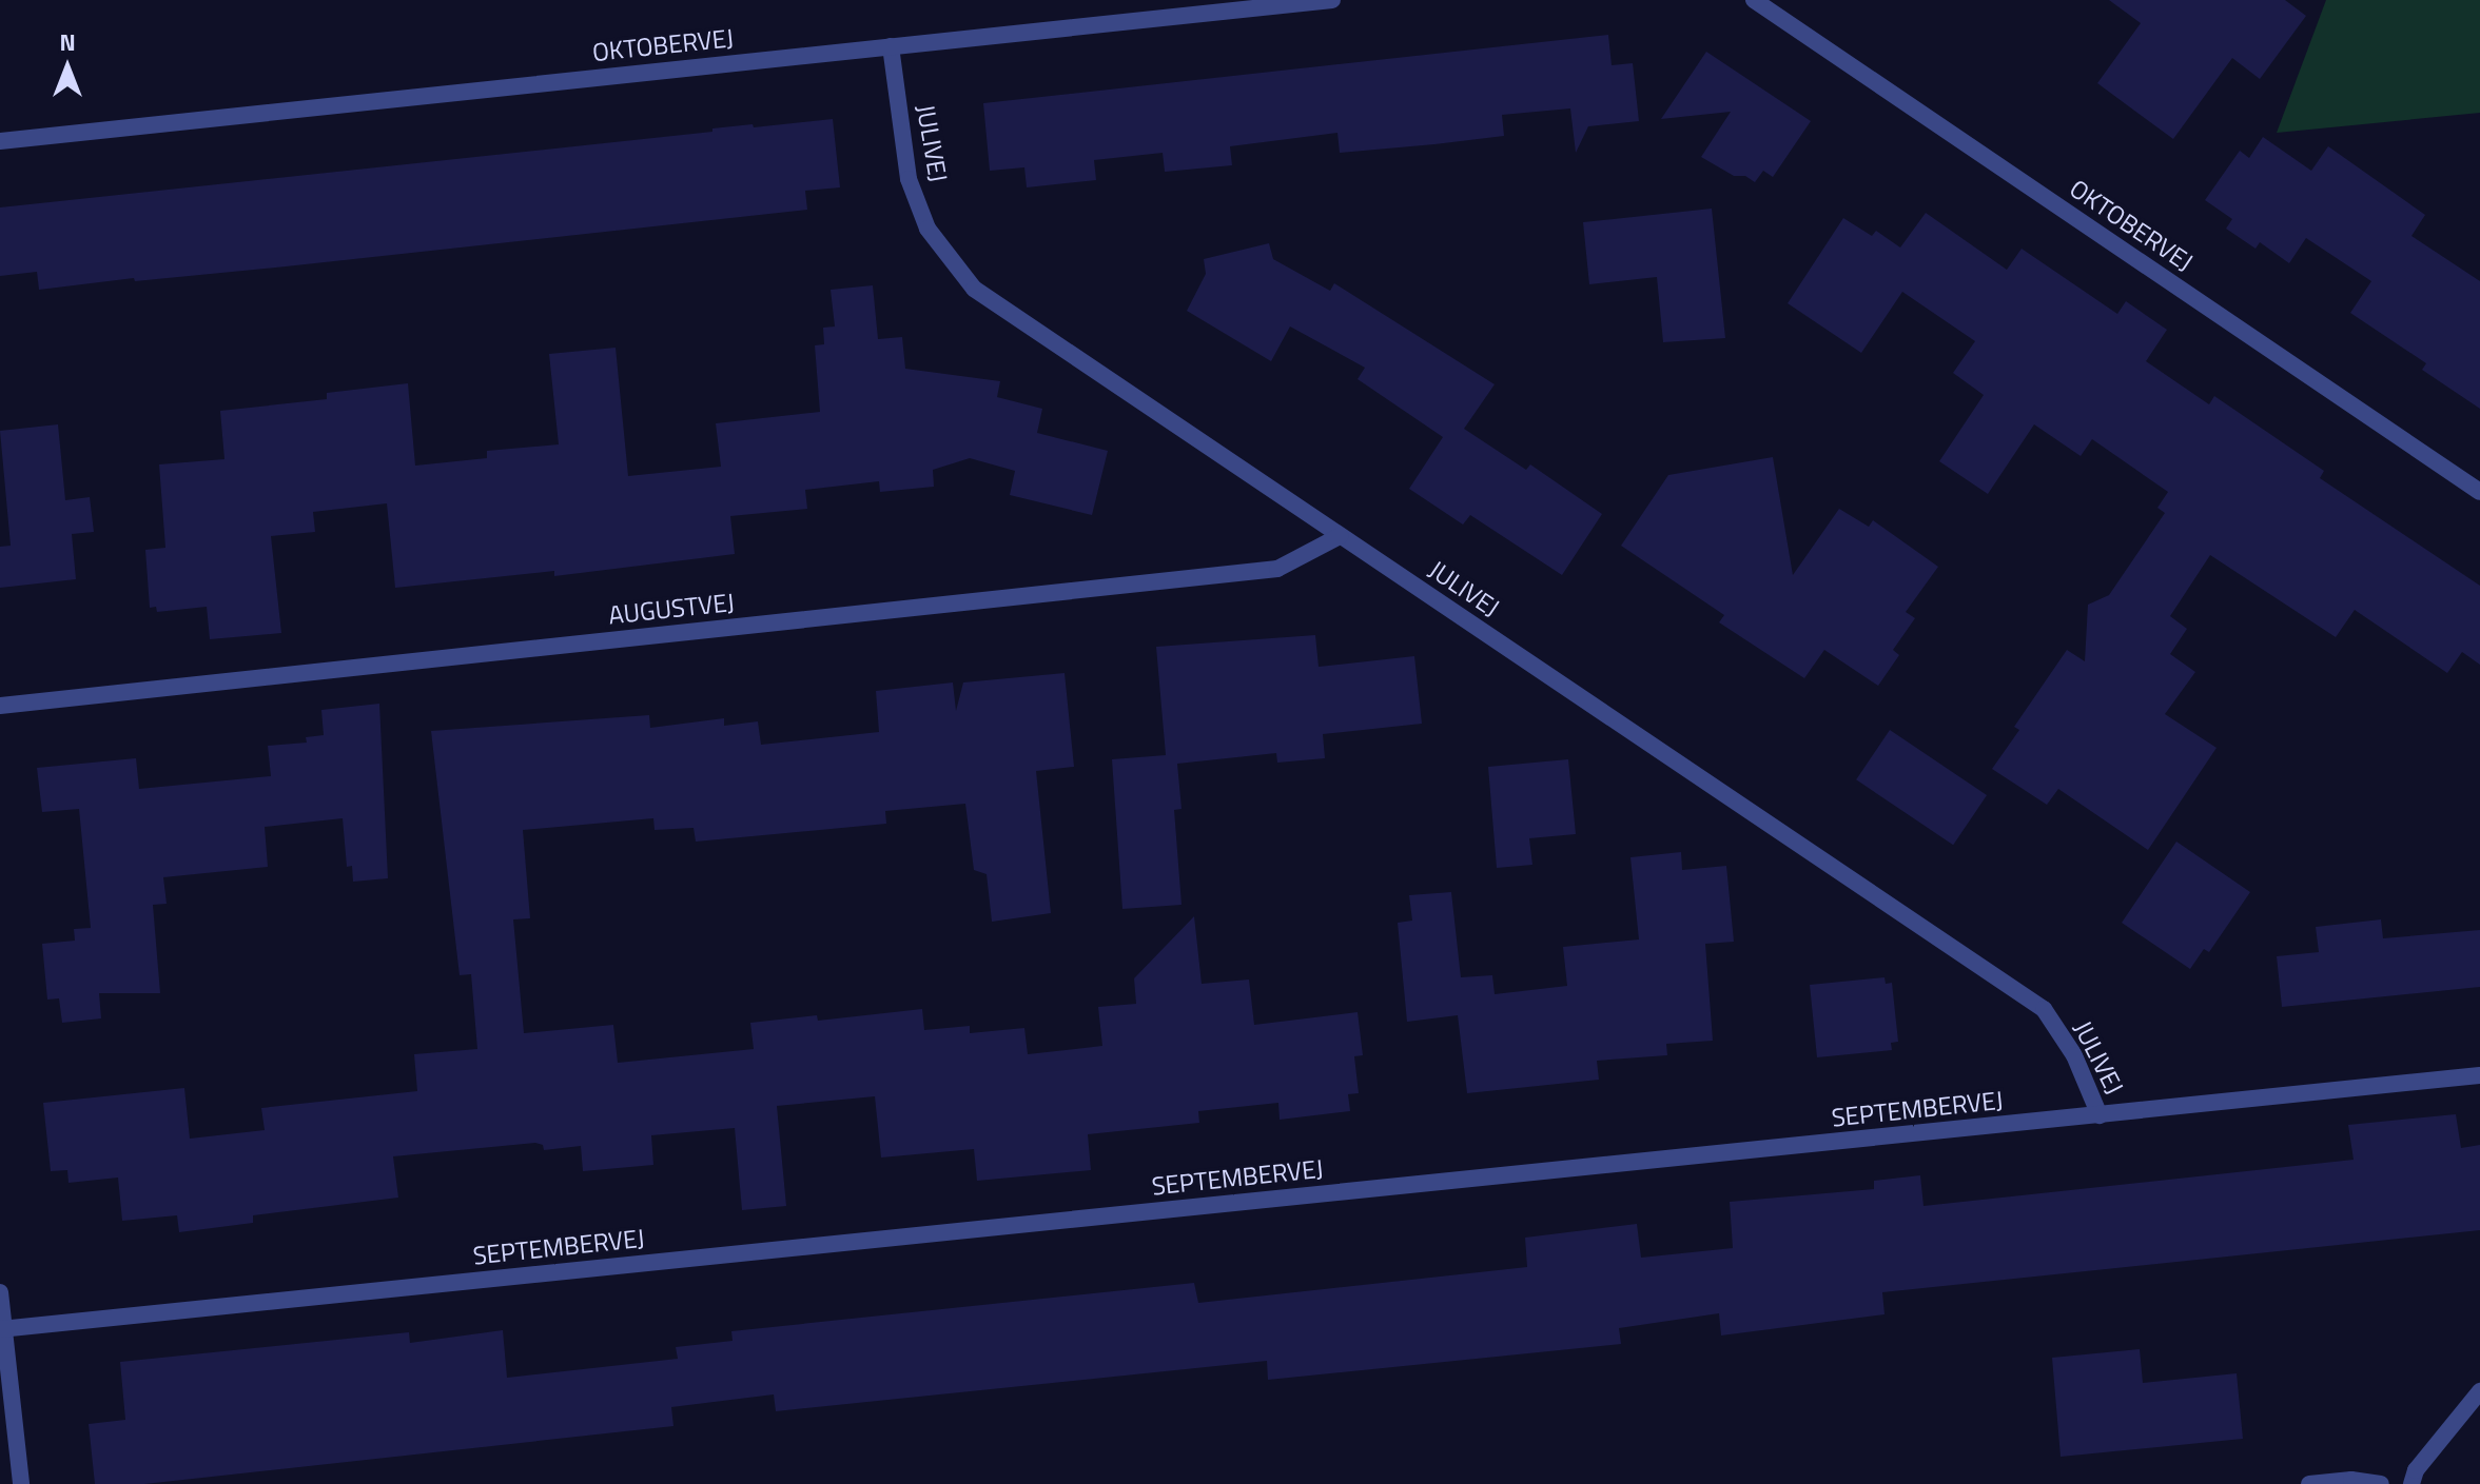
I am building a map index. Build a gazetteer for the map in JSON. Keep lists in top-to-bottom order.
{
  "streets": {
    "street": [
      "OKTOBERVEJ",
      "JULIVEJ",
      "AUGUSTVEJ",
      "SEPTEMBERVEJ"
    ]
  },
  "crossings": [
    ["OKTOBERVEJ", "JULIVEJ"],
    ["JULIVEJ", "AUGUSTVEJ"],
    ["JULIVEJ", "SEPTEMBERVEJ"]
  ],
  "north": "top"
}
